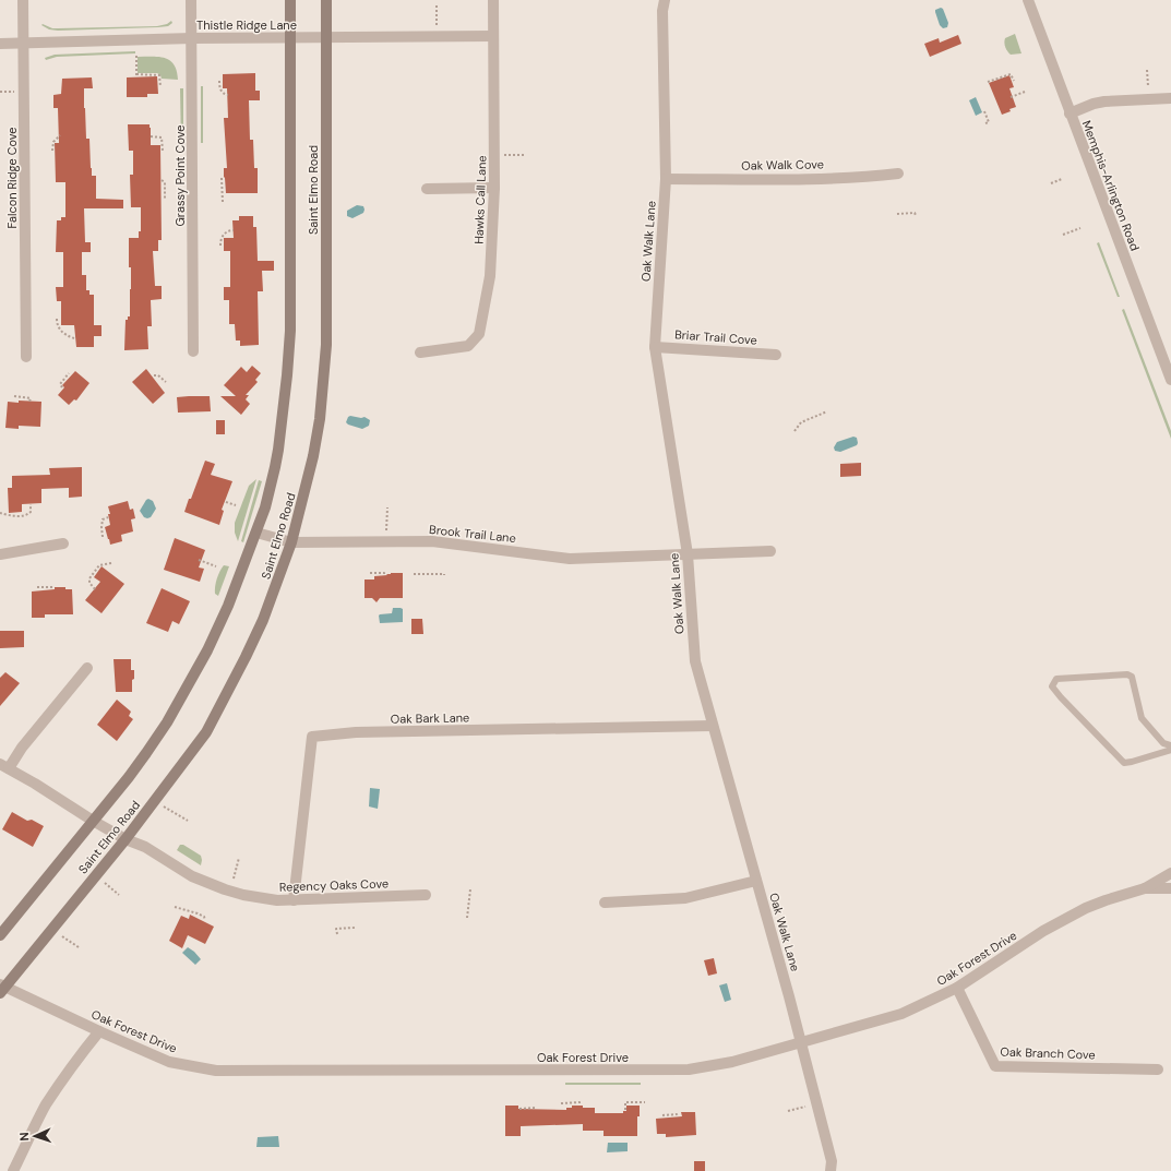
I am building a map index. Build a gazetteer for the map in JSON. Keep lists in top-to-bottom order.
{
  "streets": {
    "main road": ["Saint Elmo Road"],
    "street": [
      "Thistle Ridge Lane",
      "Oak Walk Cove",
      "Grassy Point Cove",
      "Falcon Ridge Cove",
      "Memphis-Arlington Road",
      "Hawks Call Lane",
      "Oak Walk Lane",
      "Briar Trail Cove",
      "Brook Trail Lane",
      "Oak Bark Lane",
      "Regency Oaks Cove",
      "Oak Forest Drive",
      "Oak Branch Cove"
    ]
  },
  "crossings": [
    ["Thistle Ridge Lane", "Grassy Point Cove"],
    ["Thistle Ridge Lane", "Falcon Ridge Cove"],
    ["Thistle Ridge Lane", "Saint Elmo Road"],
    ["Thistle Ridge Lane", "Hawks Call Lane"],
    ["Oak Walk Cove", "Oak Walk Lane"],
    ["Saint Elmo Road", "Brook Trail Lane"],
    ["Saint Elmo Road", "Regency Oaks Cove"],
    ["Saint Elmo Road", "Oak Forest Drive"],
    ["Oak Walk Lane", "Briar Trail Cove"],
    ["Oak Walk Lane", "Brook Trail Lane"],
    ["Oak Walk Lane", "Oak Bark Lane"],
    ["Oak Walk Lane", "Oak Forest Drive"],
    ["Oak Bark Lane", "Regency Oaks Cove"],
    ["Oak Forest Drive", "Oak Branch Cove"]
  ],
  "north": "left"
}
